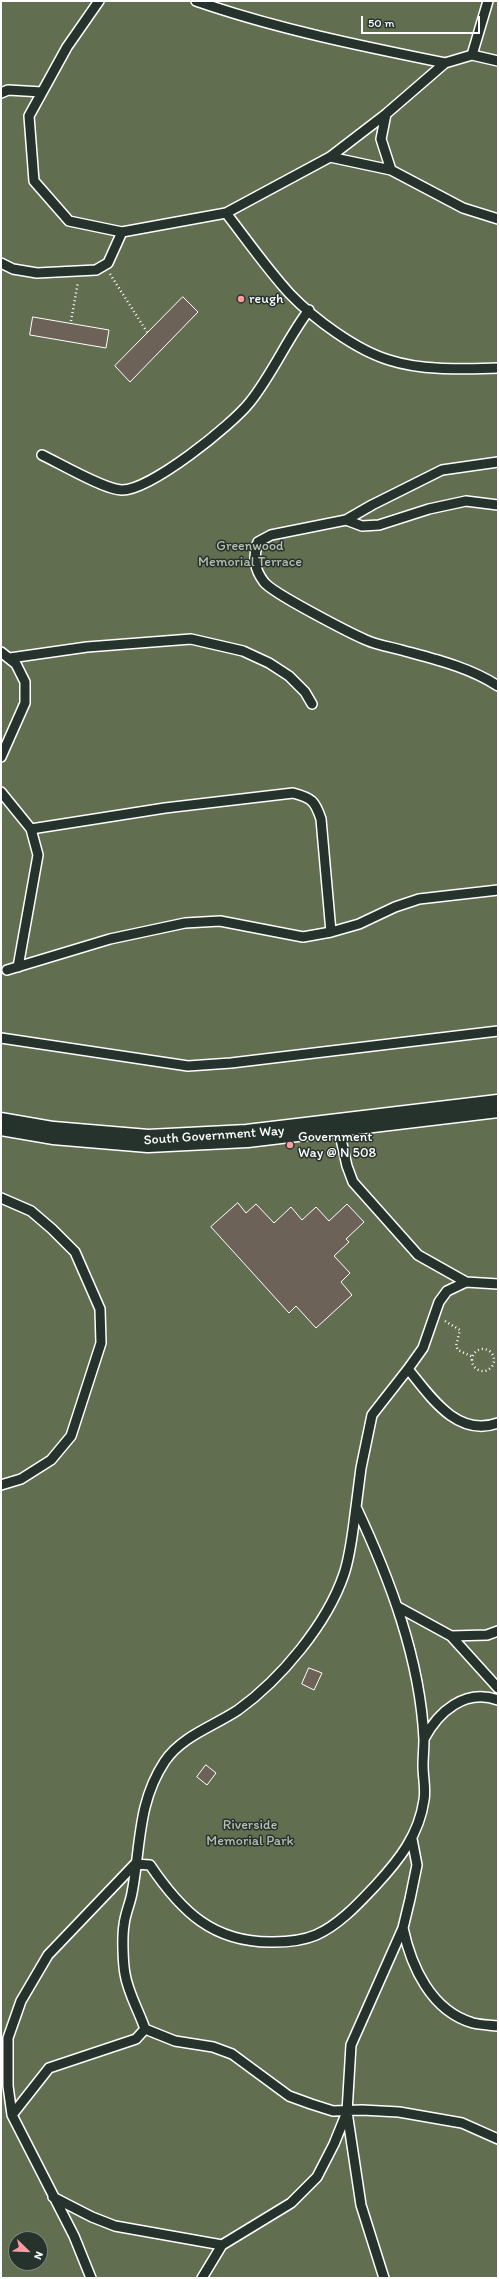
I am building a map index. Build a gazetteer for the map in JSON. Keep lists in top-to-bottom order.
{
  "streets": {
    "main road": ["South Government Way"]
  },
  "parks": ["Greenwood Memorial Terrace", "Riverside Memorial Park"],
  "places": ["reugh", "Government Way @ N 508"],
  "scale_bar": "50 m",
  "north": "bottom right"
}
